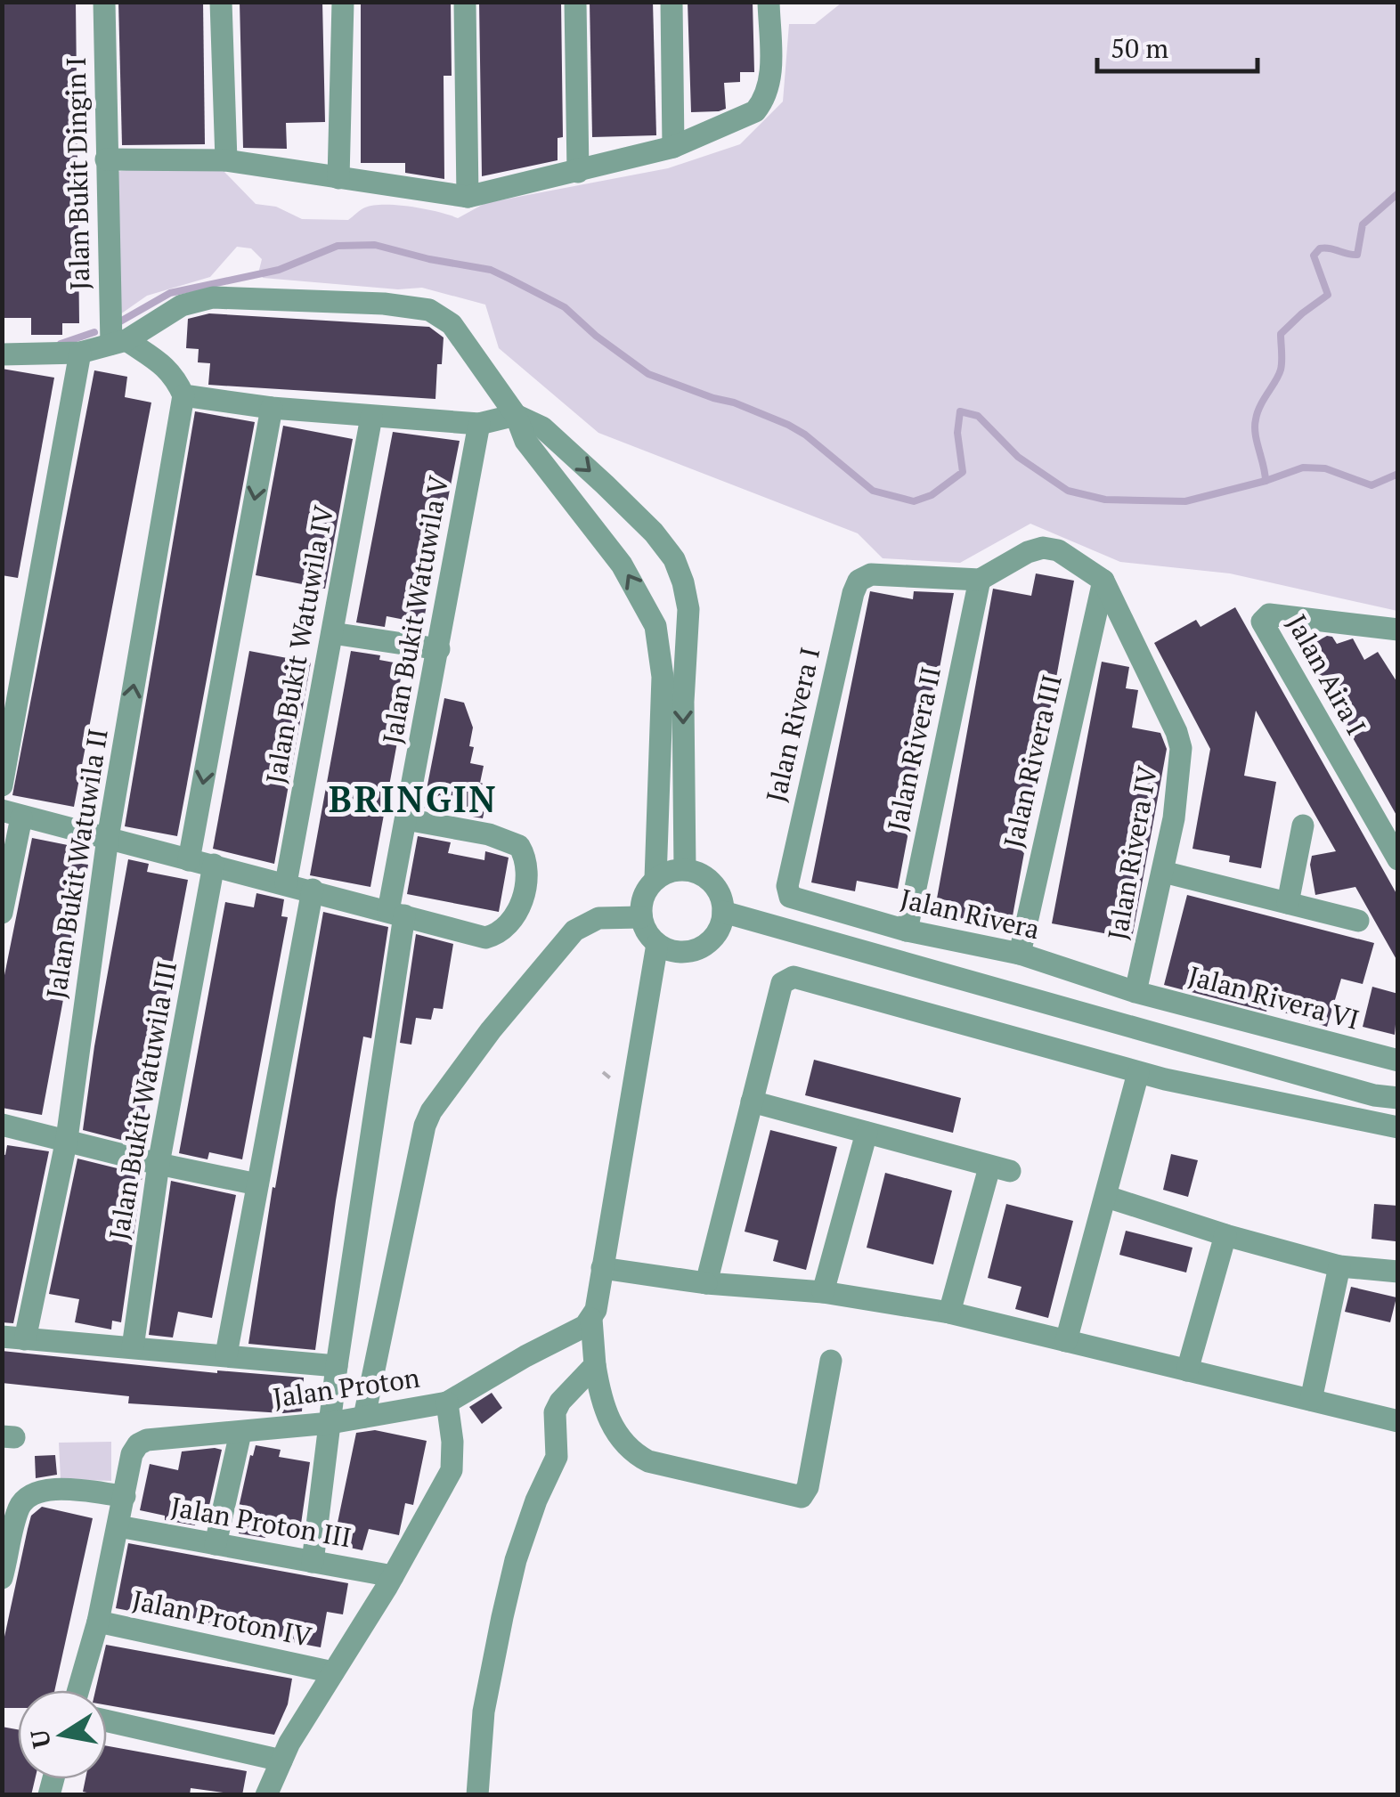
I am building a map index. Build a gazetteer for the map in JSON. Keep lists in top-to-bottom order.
{
  "streets": {
    "street": [
      "Jalan Bukit Dingin I",
      "Jalan Bukit Watuwila V",
      "Jalan Bukit Watuwila IV",
      "Jalan Aira I",
      "Jalan Rivera I",
      "Jalan Rivera II",
      "Jalan Rivera III",
      "Jalan Rivera IV",
      "Jalan Bukit Watuwila II",
      "Jalan Rivera",
      "Jalan Rivera VI",
      "Jalan Bukit Watuwila III",
      "Jalan Proton",
      "Jalan Proton III",
      "Jalan Proton IV"
    ]
  },
  "crossings": [
    ["Jalan Bukit Watuwila V", "Jalan Proton"],
    ["Jalan Bukit Watuwila V", "Jalan Proton III"],
    ["Jalan Rivera I", "Jalan Rivera II"],
    ["Jalan Rivera I", "Jalan Rivera"],
    ["Jalan Rivera II", "Jalan Rivera"],
    ["Jalan Rivera III", "Jalan Rivera IV"],
    ["Jalan Rivera III", "Jalan Rivera"],
    ["Jalan Rivera IV", "Jalan Rivera"],
    ["Jalan Rivera IV", "Jalan Rivera VI"],
    ["Jalan Rivera", "Jalan Rivera VI"],
    ["Jalan Proton", "Jalan Proton III"],
    ["Jalan Proton", "Jalan Proton IV"]
  ],
  "districts": ["BRINGIN"],
  "scale_bar": "50 m",
  "north": "left"
}
